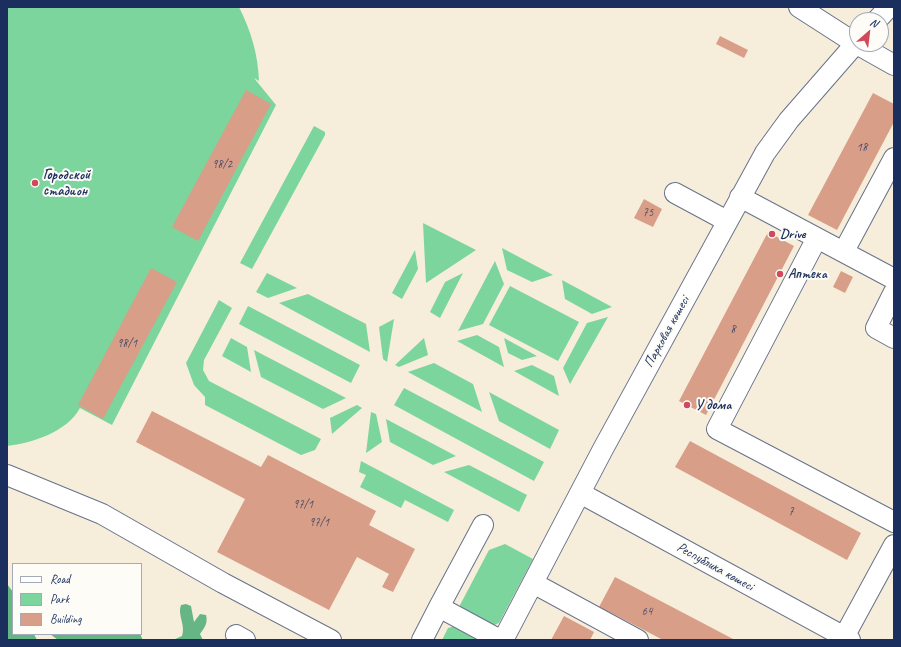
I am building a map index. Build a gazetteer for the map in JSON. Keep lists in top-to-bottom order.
{
  "streets": {
    "street": ["Парковая көшесі", "Республика көшесі"]
  },
  "crossings": [
    ["Парковая көшесі", "Республика көшесі"]
  ],
  "places": [
    "Городской стадион",
    "Drive",
    "Аптека",
    "У дома"
  ],
  "house_numbers": [
    "18",
    "98/2",
    "75",
    "8",
    "98/1",
    "97/1",
    "7",
    "97/1",
    "64"
  ],
  "legend": ["Road", "Park", "Building"],
  "north": "top right"
}
